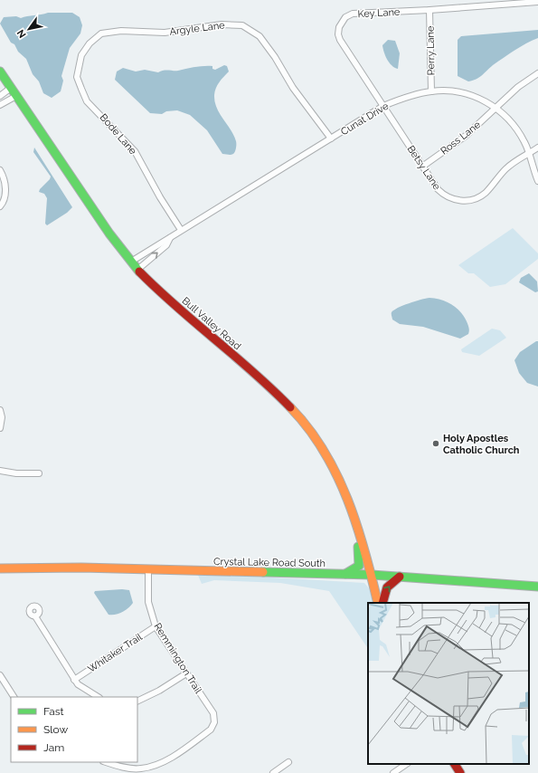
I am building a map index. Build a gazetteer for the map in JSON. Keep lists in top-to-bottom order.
{
  "streets": {
    "street": [
      "Key Lane",
      "Argyle Lane",
      "Perry Lane",
      "Cunat Drive",
      "Bode Lane",
      "Ross Lane",
      "Betsy Lane",
      "Bull Valley Road",
      "Crystal Lake Road South",
      "Whitaker Trail",
      "Remmington Trail"
    ]
  },
  "crossings": [
    ["Key Lane", "Perry Lane"],
    ["Key Lane", "Cunat Drive"],
    ["Key Lane", "Betsy Lane"],
    ["Argyle Lane", "Cunat Drive"],
    ["Argyle Lane", "Bode Lane"],
    ["Perry Lane", "Cunat Drive"],
    ["Cunat Drive", "Bode Lane"],
    ["Cunat Drive", "Ross Lane"],
    ["Cunat Drive", "Betsy Lane"],
    ["Cunat Drive", "Bull Valley Road"],
    ["Ross Lane", "Betsy Lane"],
    ["Bull Valley Road", "Crystal Lake Road South"],
    ["Crystal Lake Road South", "Remmington Trail"],
    ["Whitaker Trail", "Remmington Trail"]
  ],
  "places": ["Holy Apostles Catholic Church"],
  "legend": ["Fast", "Slow", "Jam"],
  "north": "bottom left"
}
